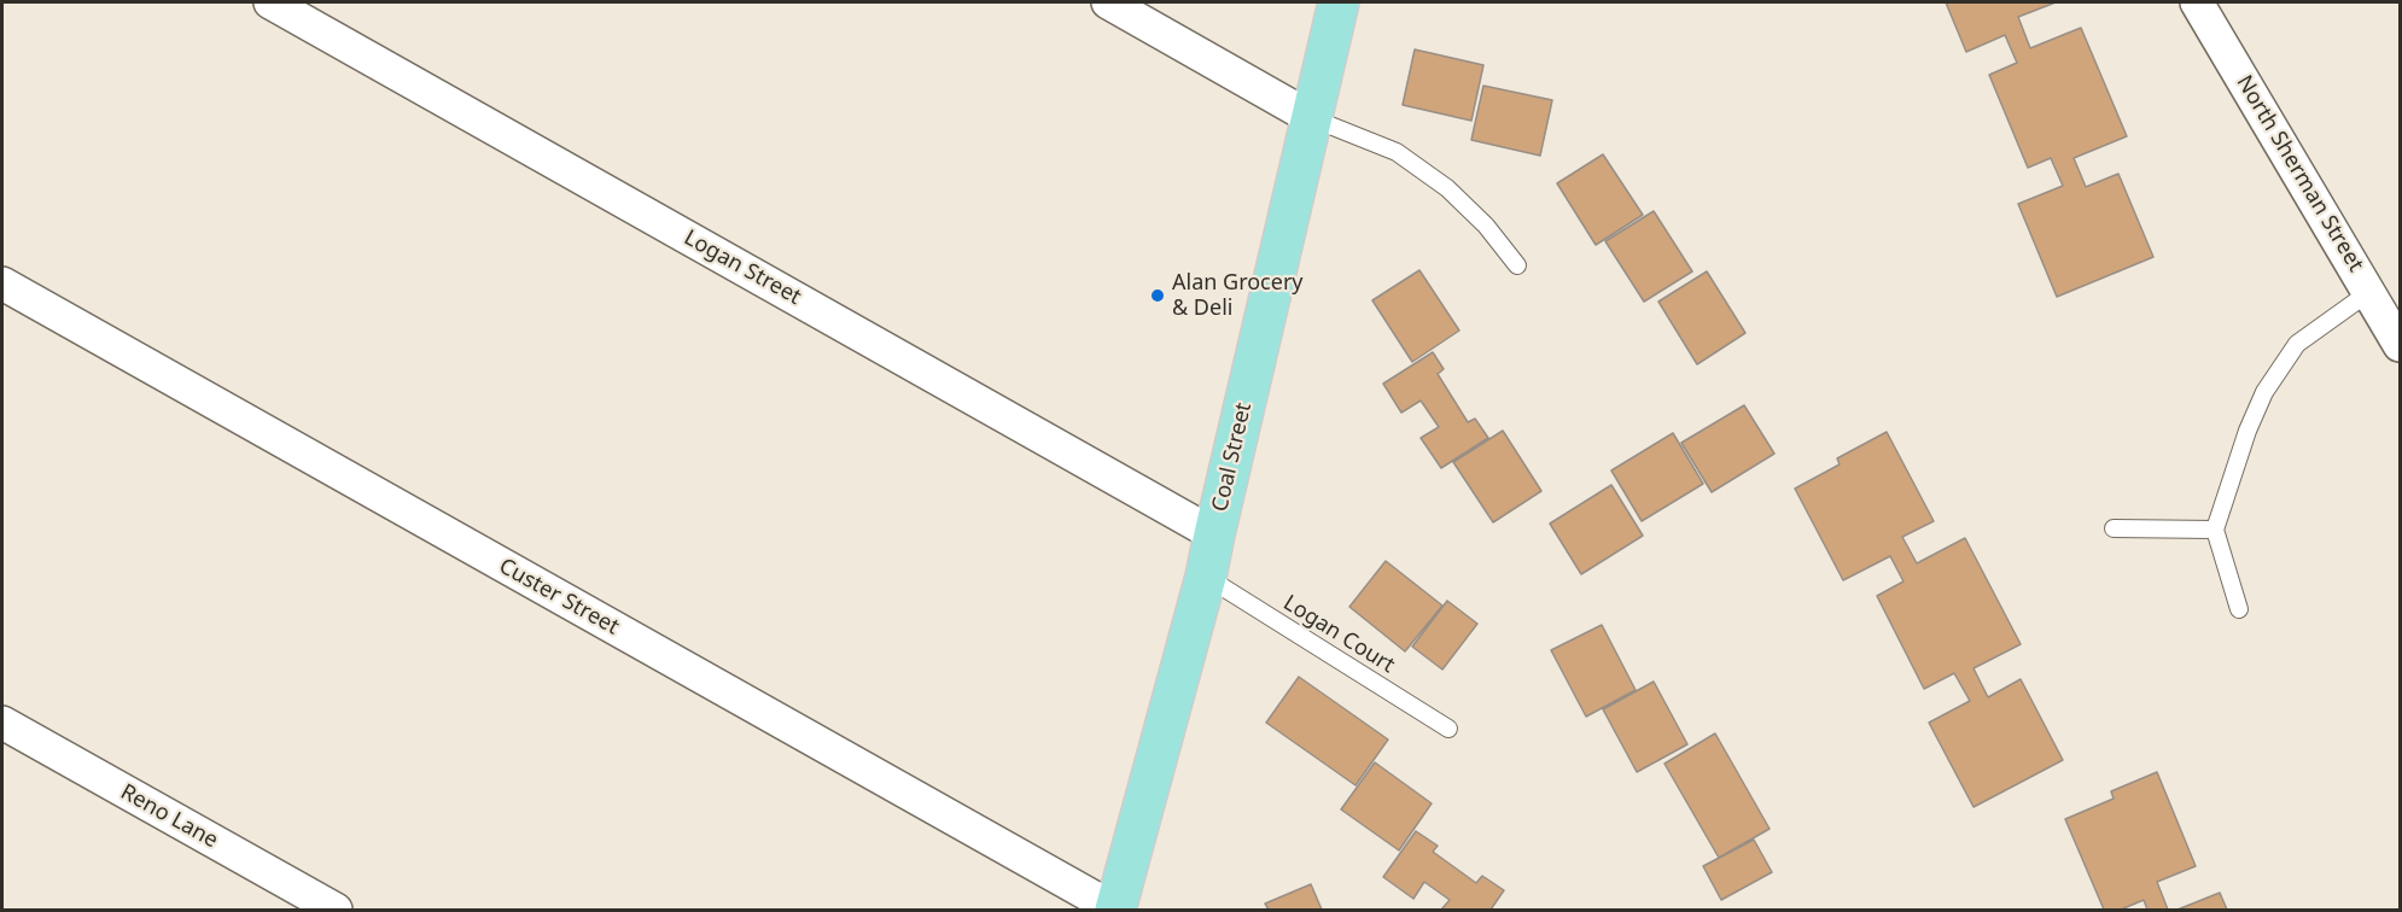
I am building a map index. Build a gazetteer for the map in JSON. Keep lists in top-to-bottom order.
{
  "streets": {
    "main road": ["Coal Street"],
    "street": [
      "North Sherman Street",
      "Logan Street",
      "Custer Street",
      "Reno Lane"
    ],
    "lane": ["Logan Court"]
  },
  "crossings": [
    ["Logan Street", "Coal Street"],
    ["Coal Street", "Custer Street"],
    ["Coal Street", "Logan Court"]
  ],
  "places": ["Alan Grocery & Deli"]
}
